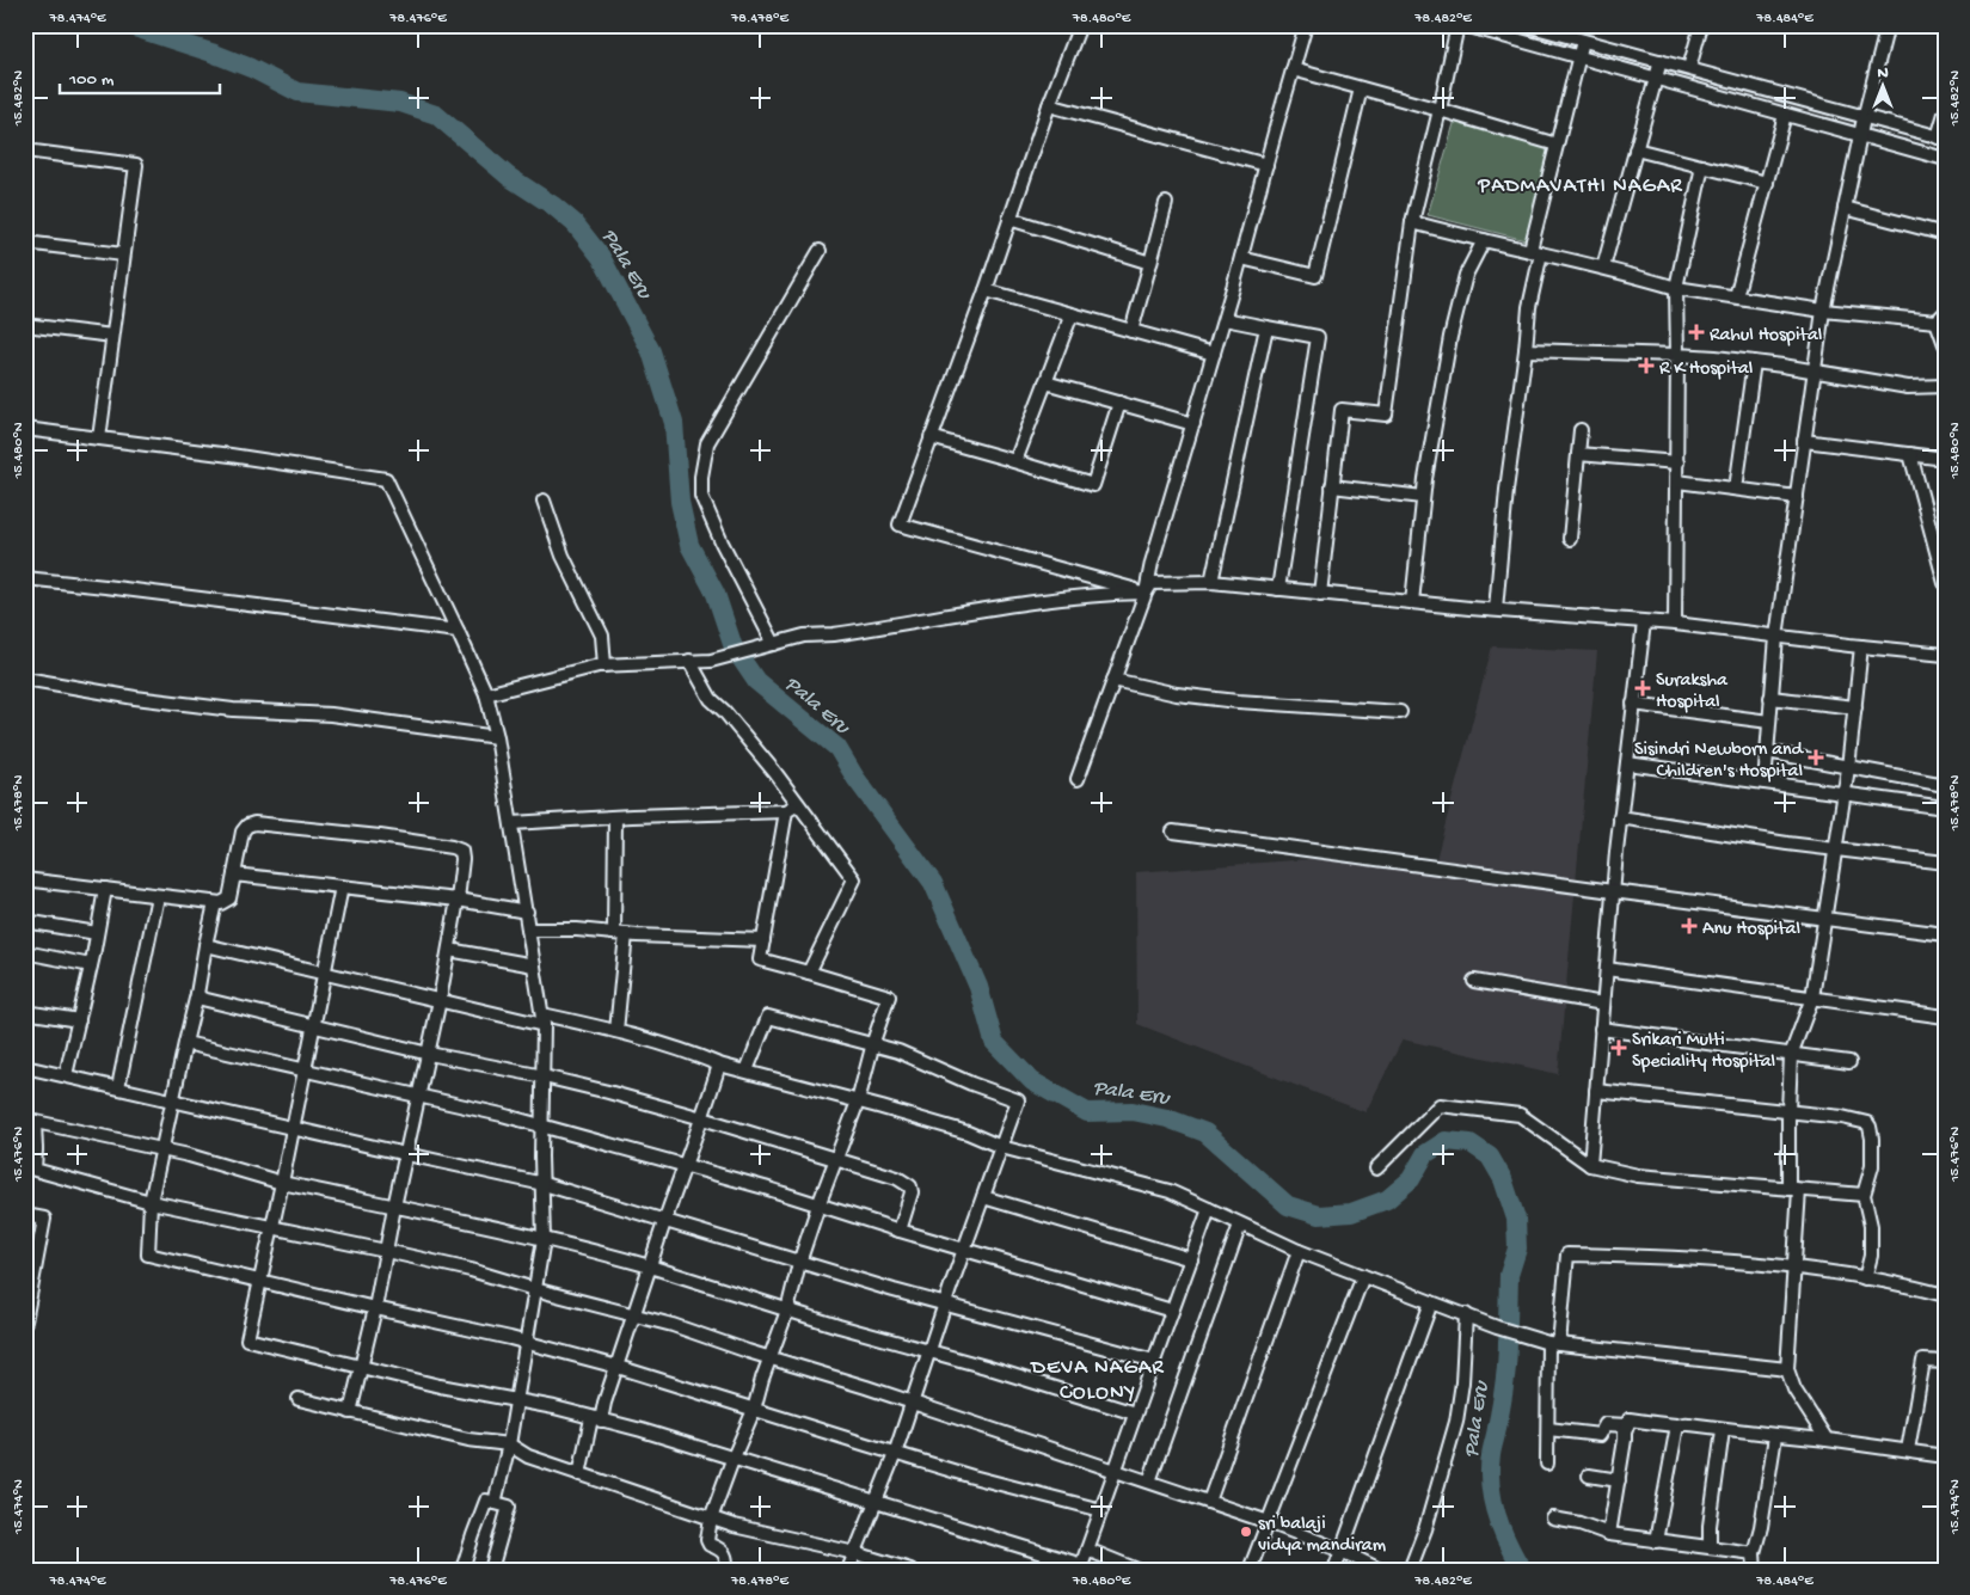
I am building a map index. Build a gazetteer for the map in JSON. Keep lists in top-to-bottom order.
{
  "districts": ["PADMAVATHI NAGAR", "DEVA NAGAR COLONY"],
  "water": ["Pala Eru"],
  "places": {
    "health": [
      "Rahul Hospital",
      "R K Hospital",
      "Suraksha Hospital",
      "Sisindri Newborn and Children's Hospital",
      "Anu Hospital",
      "Srikari Multi Speciality Hospital"
    ],
    "other": ["sri balaji vidya mandiram"]
  },
  "scale_bar": "100 m",
  "north": "top",
  "coordinates": [
    "78.474°E",
    "78.476°E",
    "78.478°E",
    "78.480°E",
    "78.482°E",
    "78.484°E",
    "15.482°N",
    "15.480°N",
    "15.478°N",
    "15.476°N",
    "15.474°N"
  ]
}
